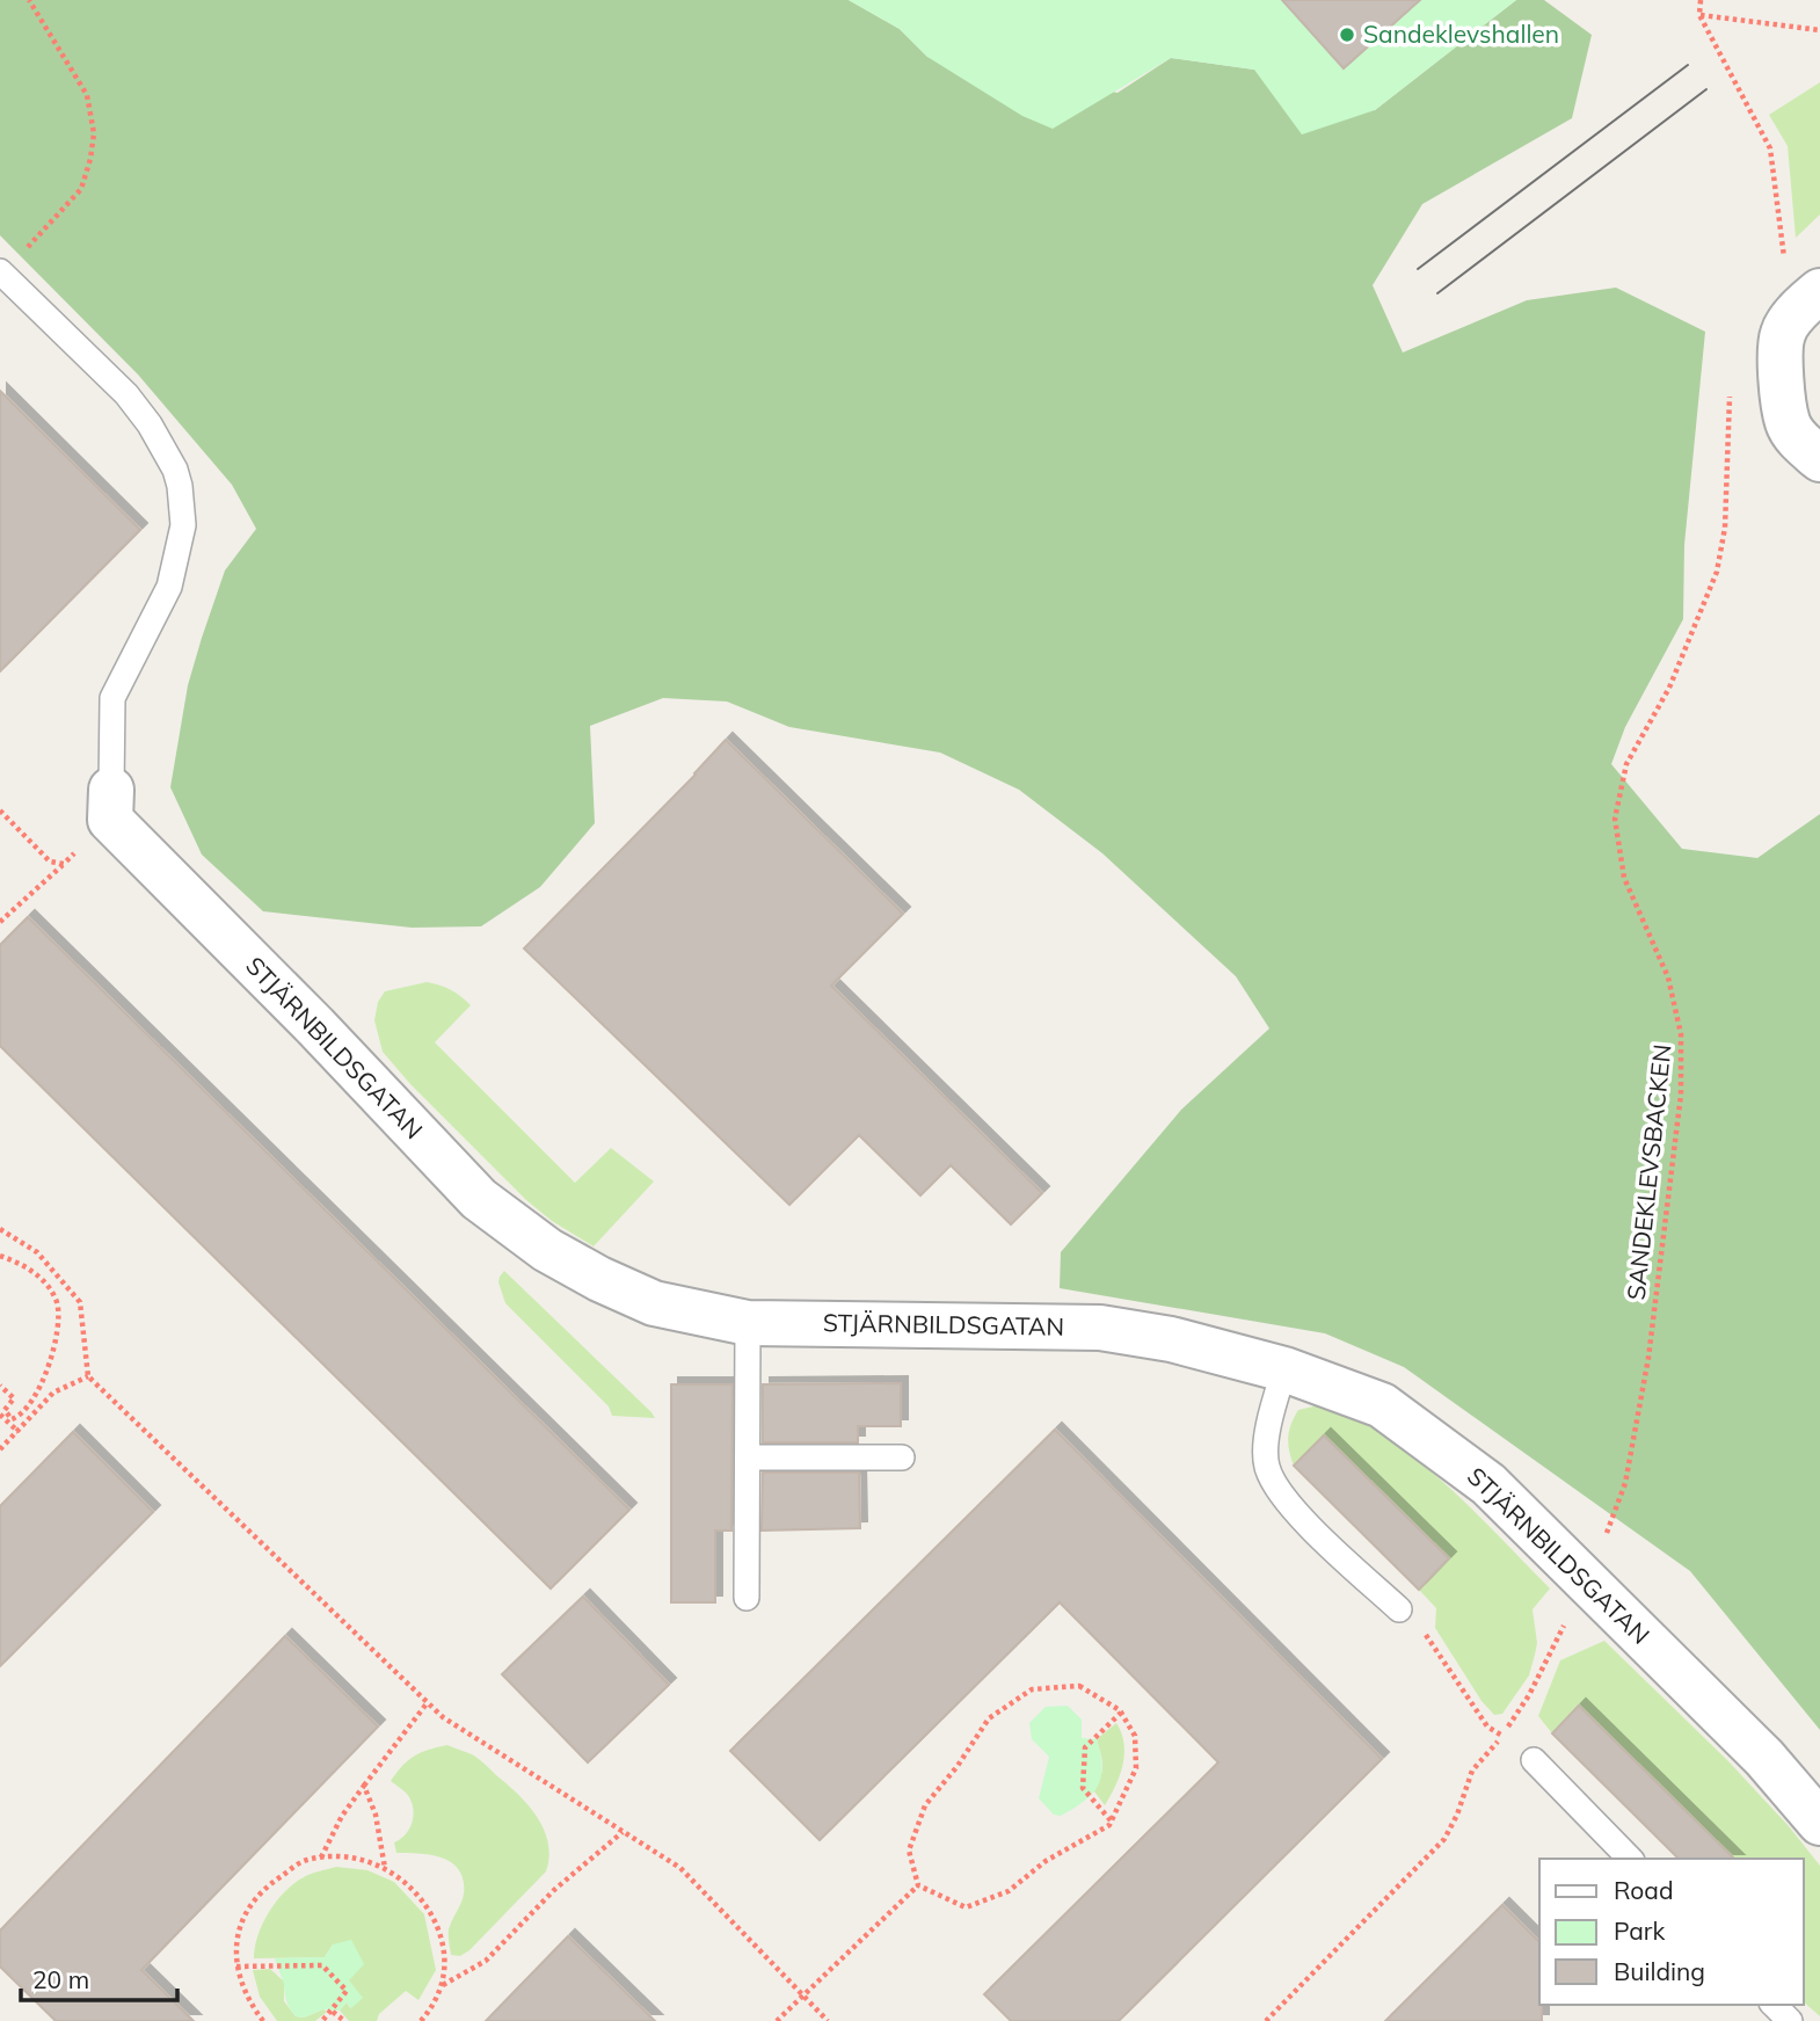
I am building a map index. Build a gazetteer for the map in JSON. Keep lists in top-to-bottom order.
{
  "streets": {
    "street": ["STJÄRNBILDSGATAN"],
    "path": ["SANDEKLEVSBACKEN"]
  },
  "places": ["Sandeklevshallen"],
  "legend": ["Road", "Park", "Building"],
  "scale_bar": "20 m"
}
